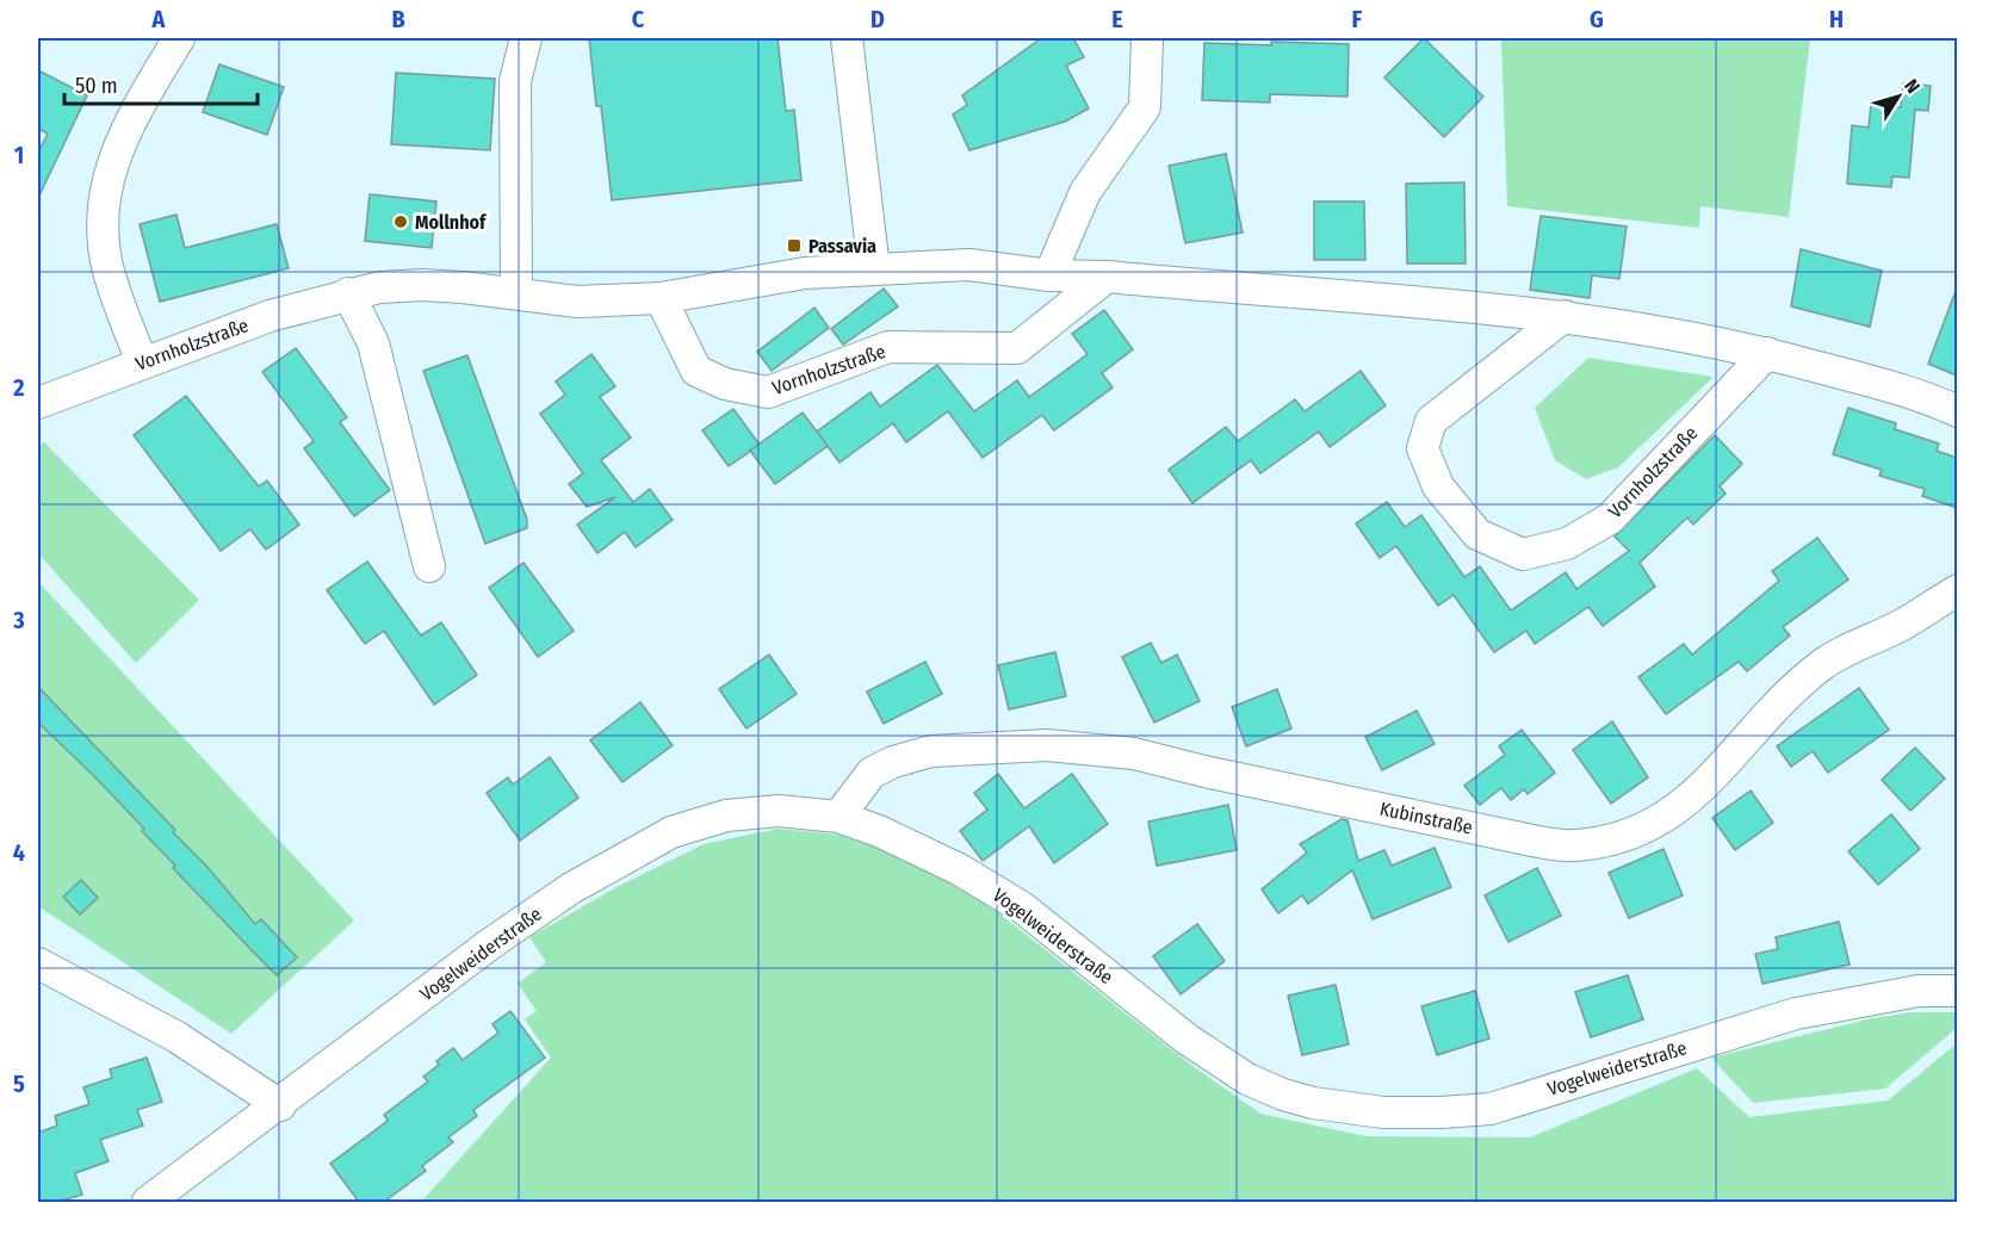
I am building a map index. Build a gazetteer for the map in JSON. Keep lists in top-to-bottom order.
{
  "streets": {
    "street": ["Vornholzstraße", "Kubinstraße", "Vogelweiderstraße"]
  },
  "crossings": [
    ["Kubinstraße", "Vogelweiderstraße"]
  ],
  "places": {
    "other": ["Mollnhof"],
    "transit": ["Passavia"]
  },
  "scale_bar": "50 m",
  "north": "top right",
  "grid": {
    "columns": [
      "A",
      "B",
      "C",
      "D",
      "E",
      "F",
      "G",
      "H"
    ],
    "rows": [
      "1",
      "2",
      "3",
      "4",
      "5"
    ]
  }
}
